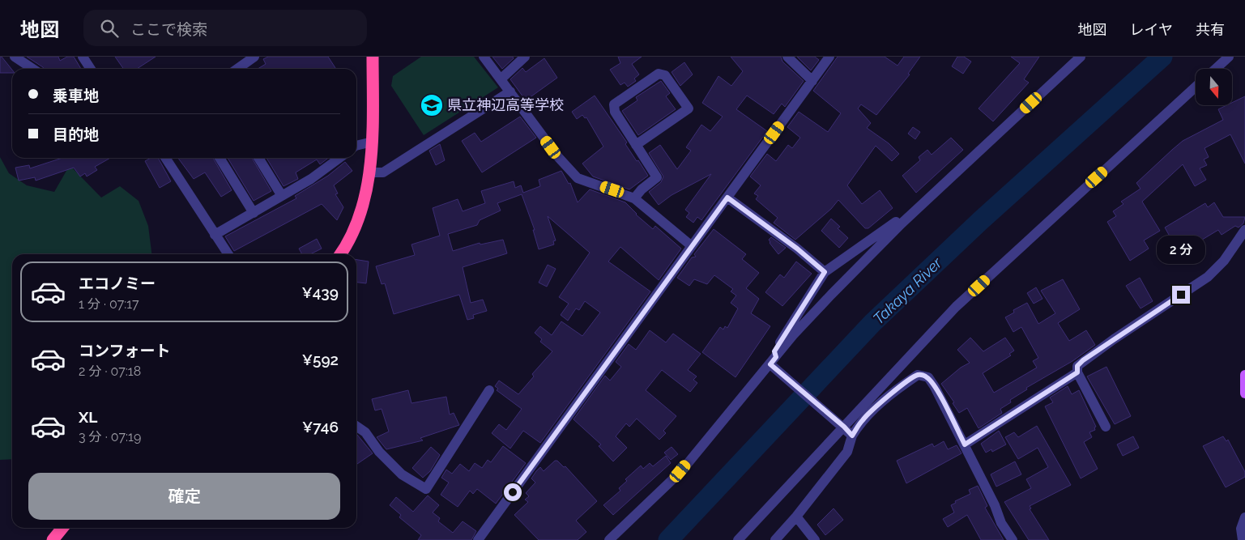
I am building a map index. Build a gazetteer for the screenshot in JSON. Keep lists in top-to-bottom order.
{
  "water": ["Takaya River"],
  "places": {
    "school or university": ["県立神辺高等学校"]
  },
  "north": "bottom",
  "page": {
    "header": "地図",
    "search": "ここで検索",
    "nav": ["地図", "レイヤ", "共有"],
    "banner": ["乗車地", "目的地"],
    "bubble": "2 分",
    "list": [
      {
        "name": "エコノミー",
        "note": "1 分 · 07:17",
        "value": "¥439"
      },
      {
        "name": "コンフォート",
        "note": "2 分 · 07:18",
        "value": "¥592"
      },
      {
        "name": "XL",
        "note": "3 分 · 07:19",
        "value": "¥746"
      }
    ],
    "buttons": "確定"
  }
}
